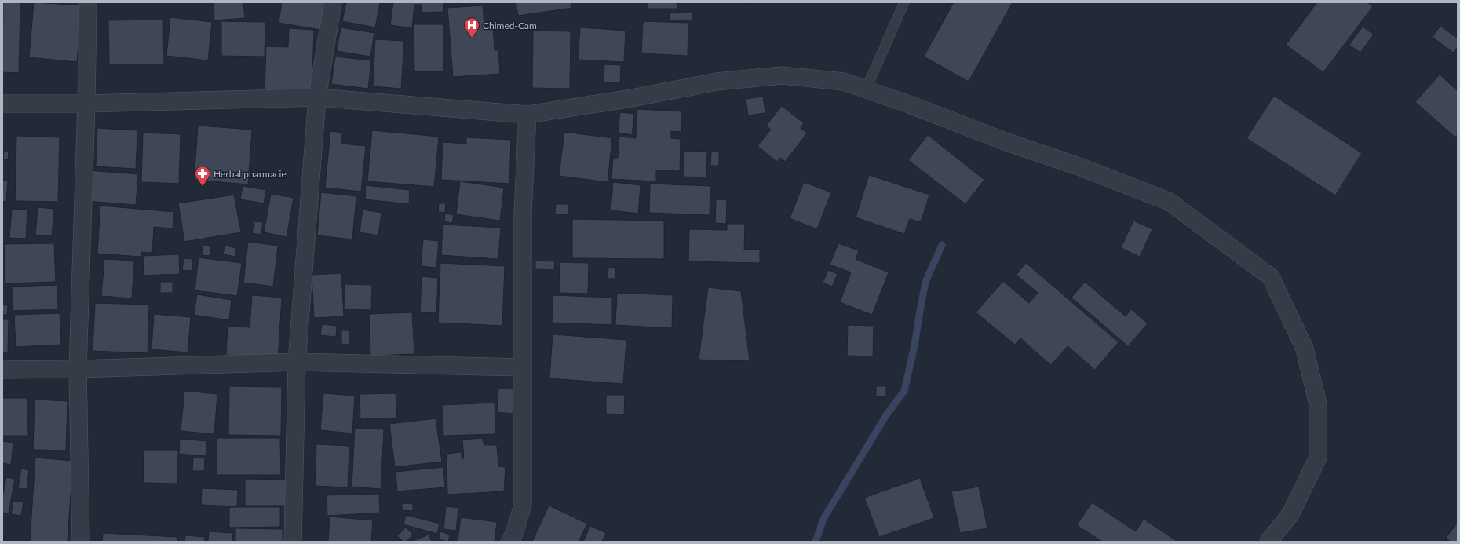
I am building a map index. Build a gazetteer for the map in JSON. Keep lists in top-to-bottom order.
{
  "places": {
    "hospital": ["Chimed-Cam"],
    "pharmacy": ["Herbal pharmacie"]
  }
}
